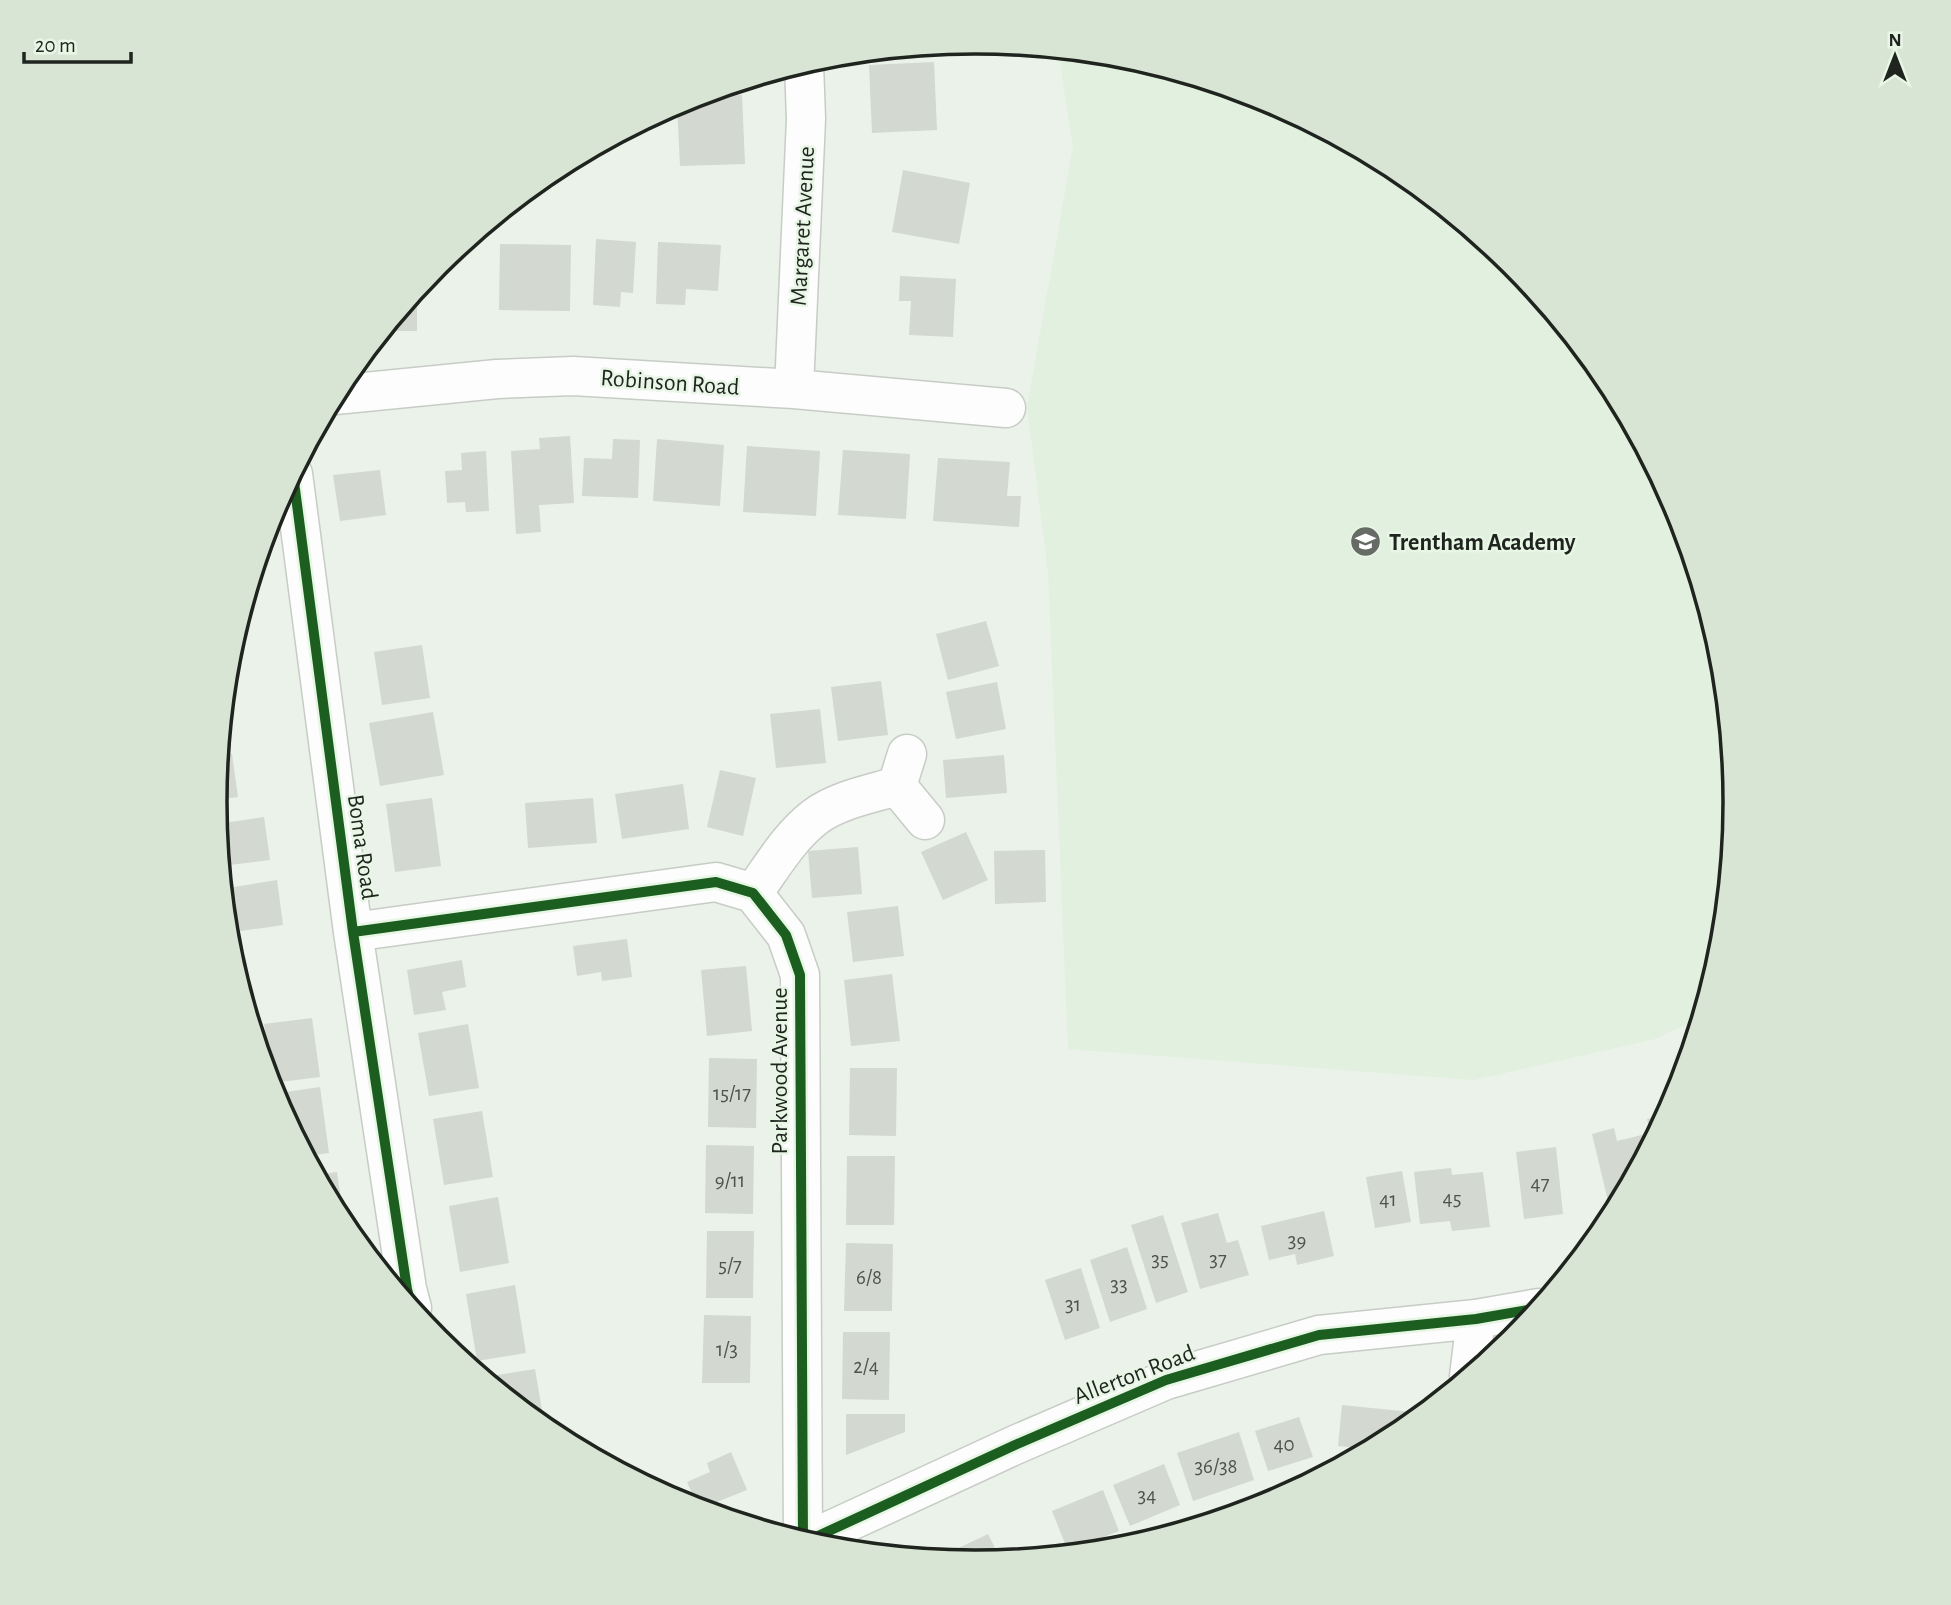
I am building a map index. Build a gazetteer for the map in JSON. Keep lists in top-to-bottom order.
{
  "streets": {
    "street": [
      "Margaret Avenue",
      "Robinson Road",
      "Boma Road",
      "Parkwood Avenue",
      "Allerton Road"
    ]
  },
  "crossings": [
    ["Margaret Avenue", "Robinson Road"]
  ],
  "places": {
    "school or university": ["Trentham Academy"]
  },
  "house_numbers": [
    "15/17",
    "9/11",
    "47",
    "45",
    "41",
    "39",
    "35",
    "37",
    "5/7",
    "6/8",
    "33",
    "31",
    "1/3",
    "2/4",
    "40",
    "36/38",
    "34"
  ],
  "scale_bar": "20 m",
  "north": "top"
}
